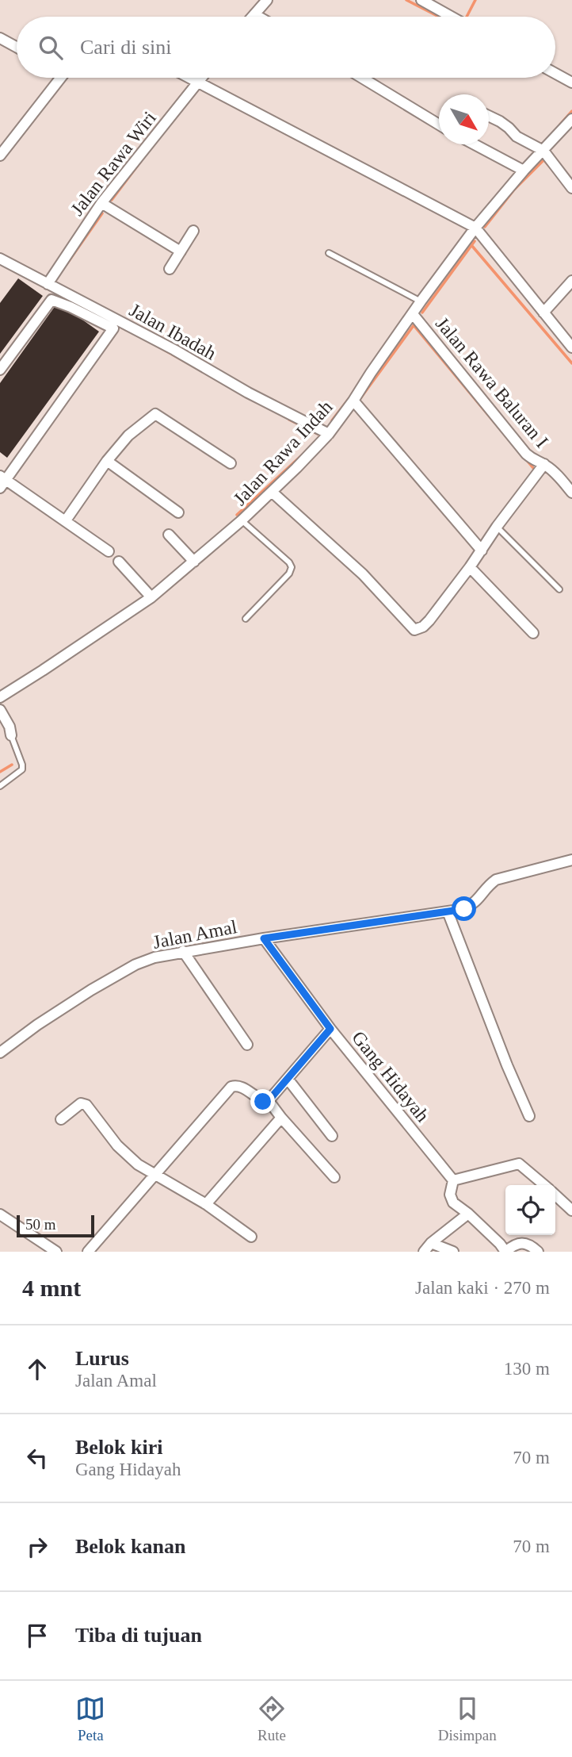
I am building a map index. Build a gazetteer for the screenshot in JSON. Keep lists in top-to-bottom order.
{
  "streets": {
    "street": [
      "Jalan Rawa Wiri",
      "Jalan Ibadah",
      "Jalan Rawa Baluran I",
      "Jalan Rawa Indah",
      "Jalan Amal",
      "Gang Hidayah"
    ]
  },
  "crossings": [
    ["Jalan Rawa Wiri", "Jalan Ibadah"],
    ["Jalan Ibadah", "Jalan Rawa Indah"],
    ["Jalan Rawa Baluran I", "Jalan Rawa Indah"],
    ["Jalan Amal", "Gang Hidayah"]
  ],
  "scale_bar": "50 m",
  "north": "bottom right",
  "page": {
    "search": "Cari di sini",
    "scale": "50 m",
    "heading": ["4 mnt", "Jalan kaki · 270 m"],
    "list": [
      ["Lurus", "Jalan Amal", "130 m"],
      ["Belok kiri", "Gang Hidayah", "70 m"],
      ["Belok kanan", "70 m"],
      "Tiba di tujuan"
    ],
    "nav": ["Peta", "Rute", "Disimpan"]
  }
}
